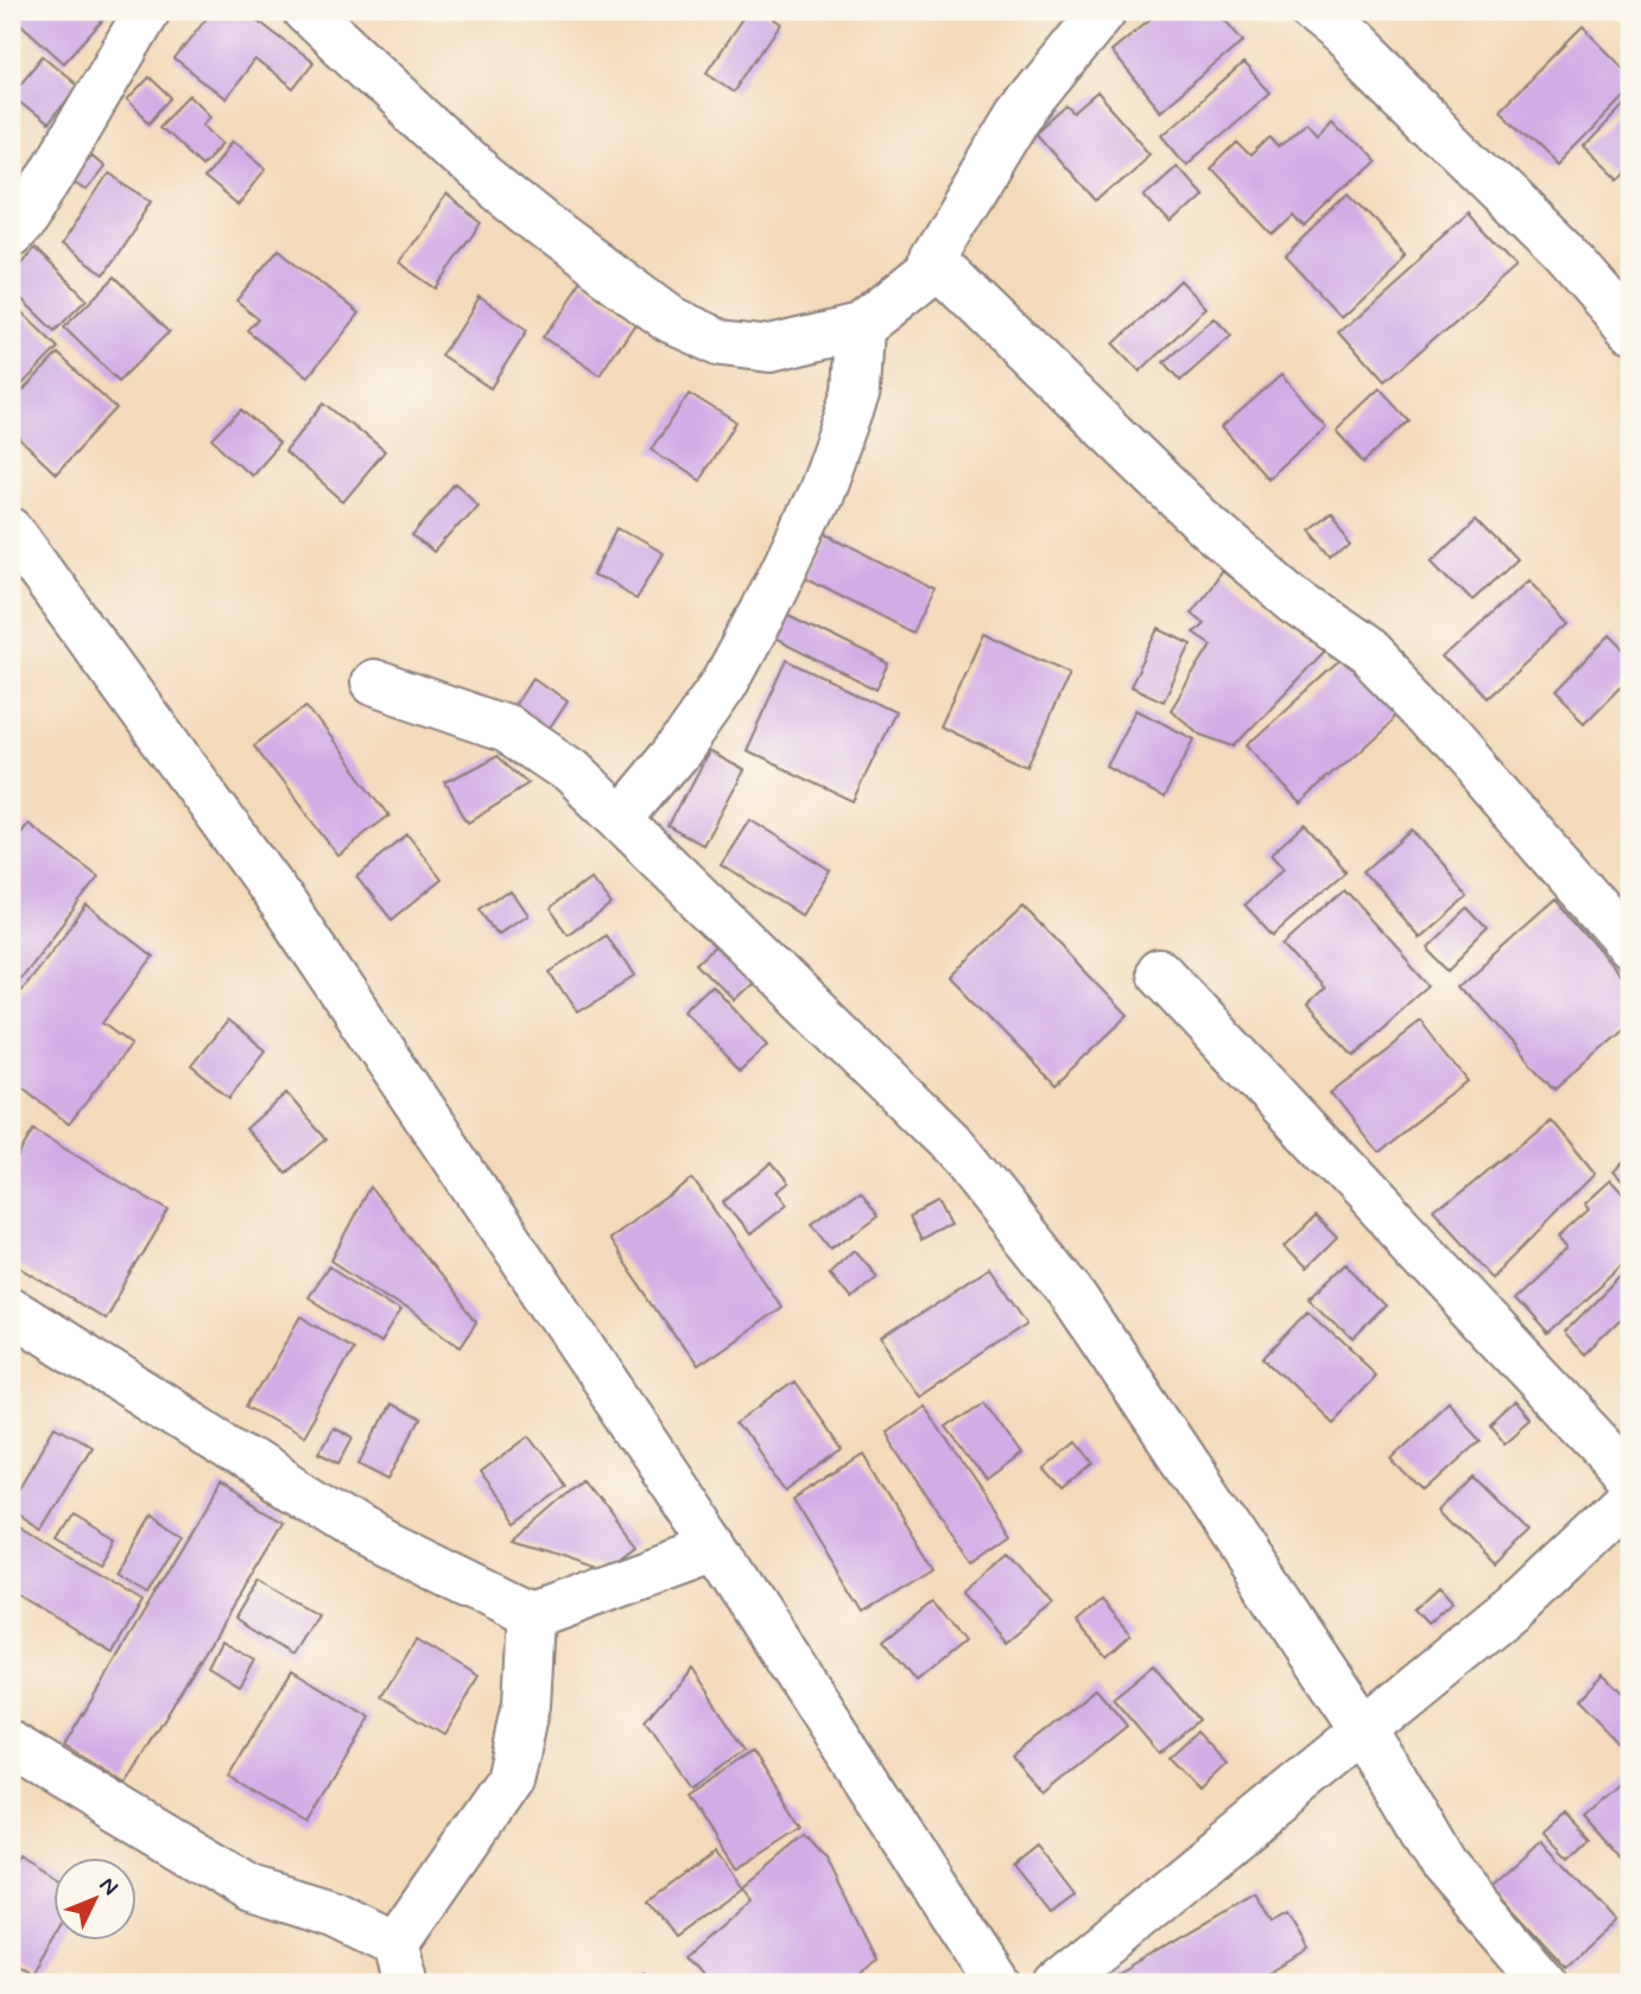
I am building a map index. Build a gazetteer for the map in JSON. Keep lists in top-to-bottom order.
{
  "north": "top right"
}
